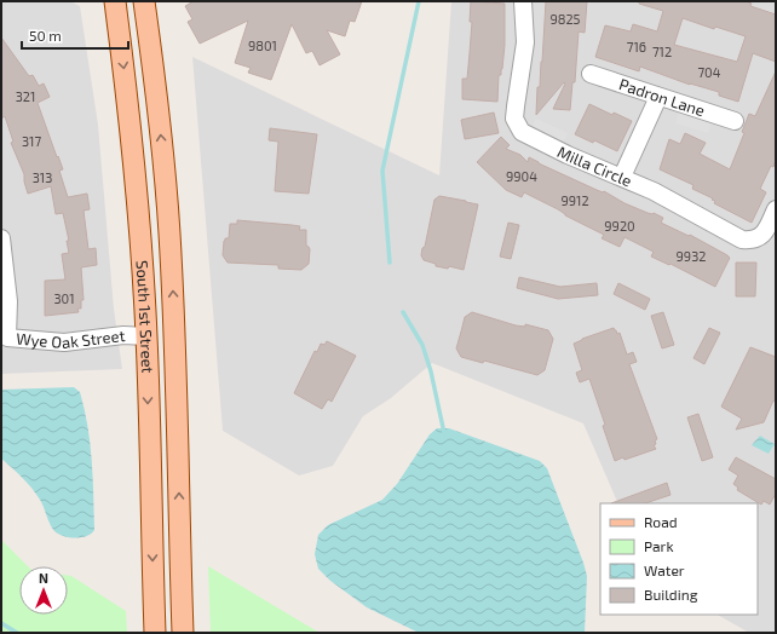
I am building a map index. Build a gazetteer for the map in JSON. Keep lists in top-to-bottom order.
{
  "streets": {
    "main road": ["South 1st Street"],
    "street": ["Padron Lane", "Milla Circle", "Wye Oak Street"]
  },
  "crossings": [
    ["South 1st Street", "Wye Oak Street"]
  ],
  "house_numbers": [
    "9825",
    "9801",
    "716",
    "712",
    "704",
    "321",
    "317",
    "9904",
    "313",
    "9912",
    "9920",
    "9932",
    "301"
  ],
  "legend": [
    "Road",
    "Park",
    "Water",
    "Building"
  ],
  "scale_bar": "50 m",
  "north": "top"
}
